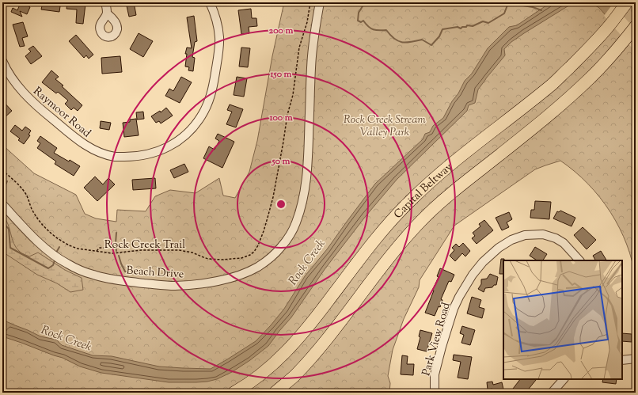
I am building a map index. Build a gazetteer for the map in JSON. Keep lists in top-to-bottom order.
{
  "streets": {
    "highway": ["Capital Beltway"],
    "street": ["Raymoor Road", "Beach Drive", "Park View Road"],
    "path": ["Rock Creek Trail"]
  },
  "water": ["Rock Creek"],
  "parks": ["Rock Creek Stream Valley Park"],
  "rings": [
    "200 m",
    "150 m",
    "100 m",
    "50 m"
  ]
}
